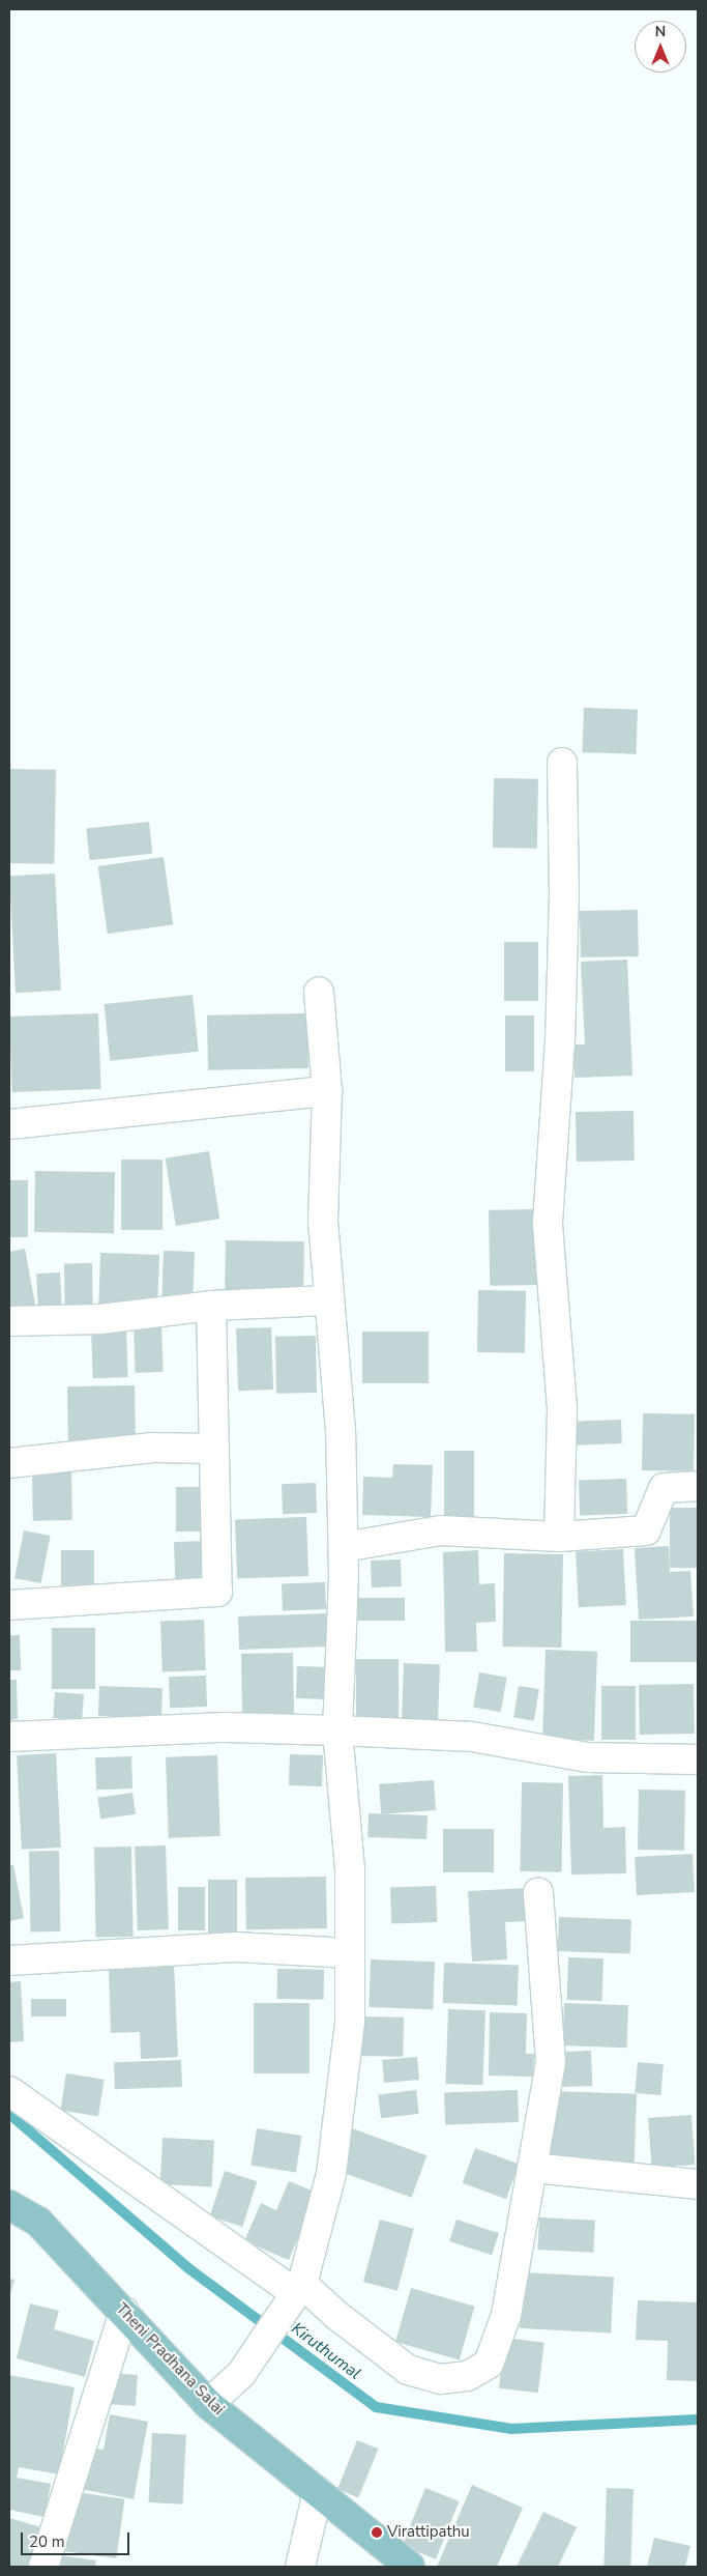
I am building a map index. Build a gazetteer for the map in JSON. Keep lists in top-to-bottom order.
{
  "streets": {
    "main road": ["Theni Pradhana Salai"]
  },
  "water": ["Kiruthumal"],
  "places": ["Virattipathu"],
  "scale_bar": "20 m",
  "north": "top"
}
